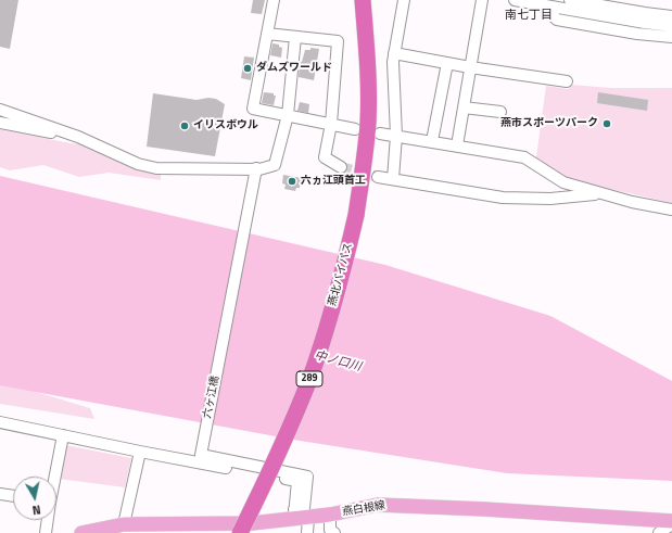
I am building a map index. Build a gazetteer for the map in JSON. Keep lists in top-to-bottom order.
{
  "streets": {
    "highway": ["燕北バイパス", "289"],
    "main road": ["燕白根線"],
    "street": ["六ヶ江橋"]
  },
  "crossings": [
    ["六ヶ江橋", "燕白根線"]
  ],
  "districts": ["南七丁目"],
  "water": ["中ノ口川"],
  "places": [
    "ダムズワールド",
    "燕市スポーツパーク",
    "イリスボウル",
    "六ヵ江頭首工"
  ],
  "north": "bottom"
}
